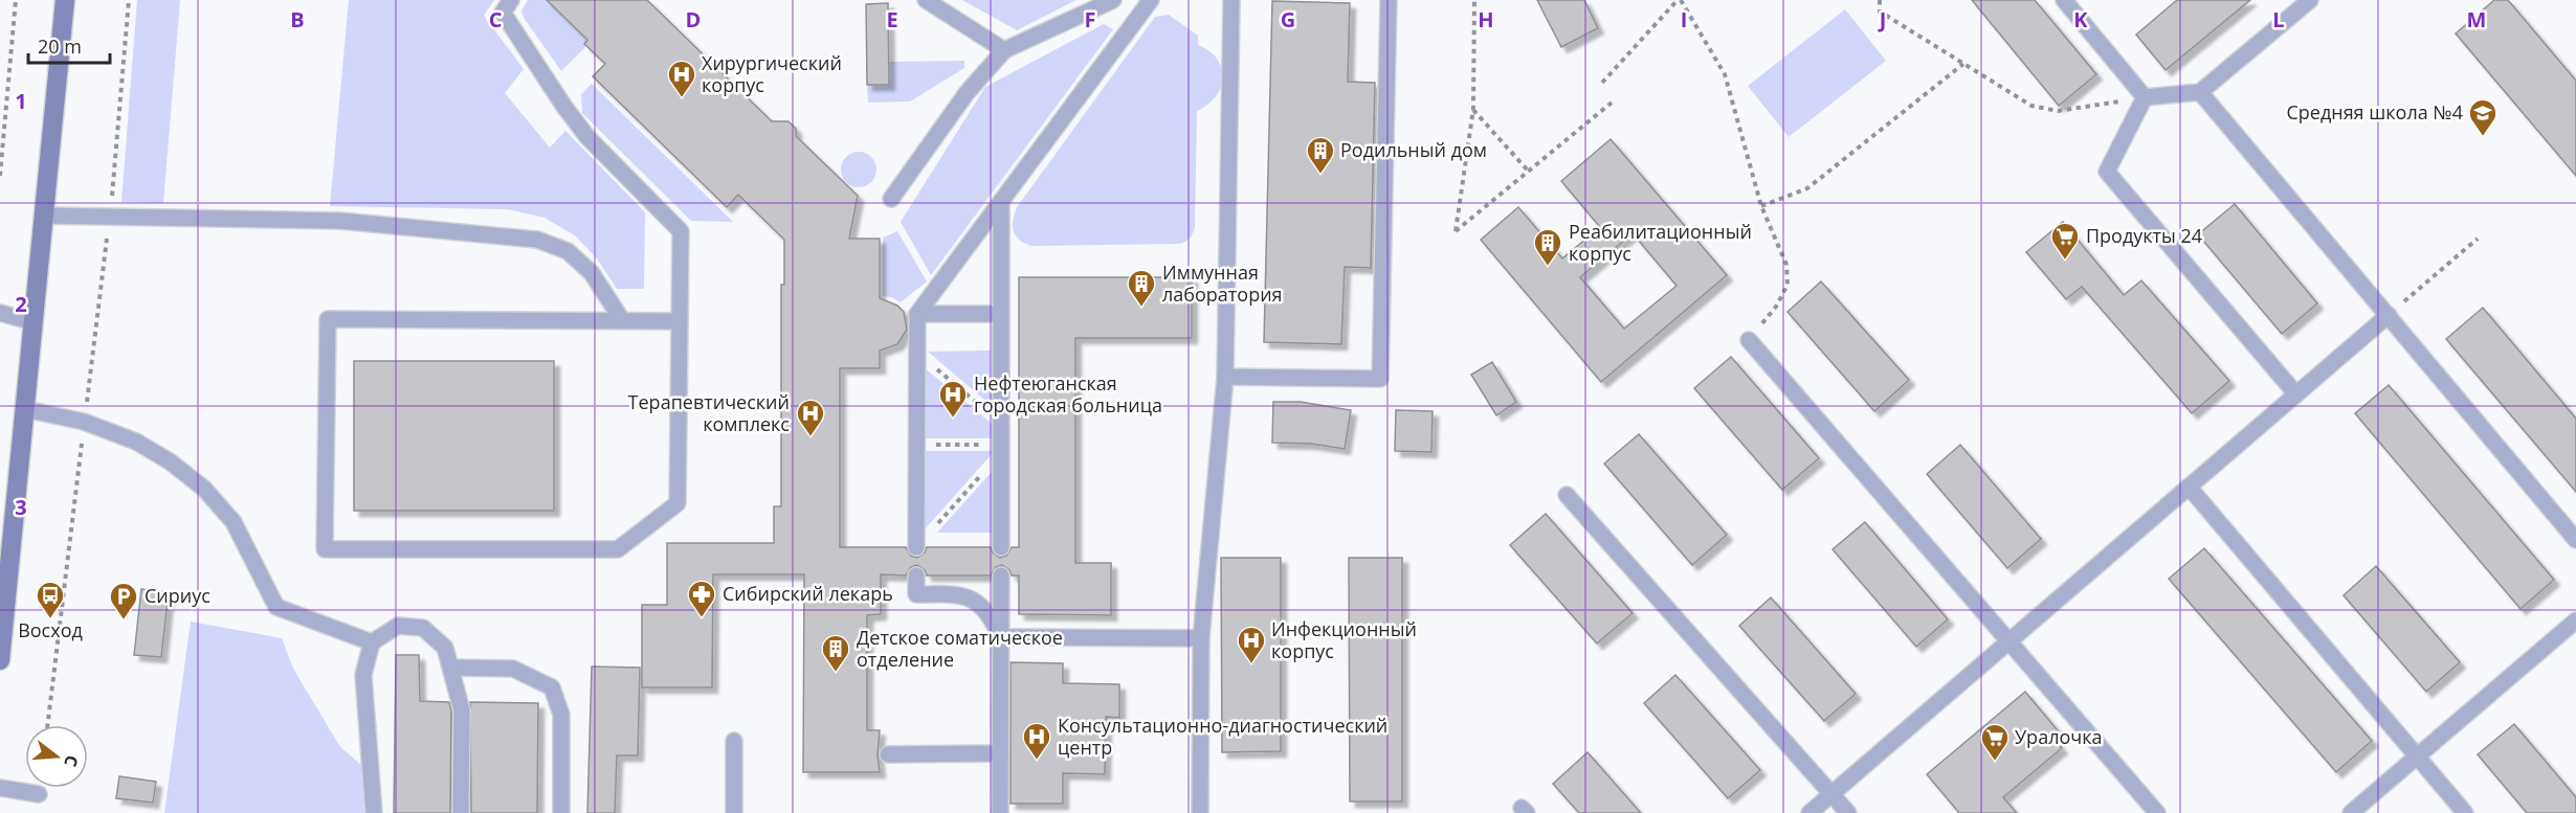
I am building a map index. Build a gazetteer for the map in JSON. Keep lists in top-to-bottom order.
{
  "places": {
    "hospital": [
      "Хирургический корпус",
      "Нефтеюганская городская больница",
      "Терапевтический комплекс",
      "Инфекционный корпус",
      "Консультационно-диагностический центр"
    ],
    "school or university": ["Средняя школа №4"],
    "building": [
      "Родильный дом",
      "Реабилитационный корпус",
      "Иммунная лаборатория",
      "Детское соматическое отделение"
    ],
    "supermarket": ["Продукты 24", "Уралочка"],
    "pharmacy": ["Сибирский лекарь"],
    "bus stop": ["Восход"],
    "parking": ["Сириус"]
  },
  "scale_bar": "20 m",
  "north": "right",
  "grid": {
    "columns": [
      "B",
      "C",
      "D",
      "E",
      "F",
      "G",
      "H",
      "I",
      "J",
      "K",
      "L",
      "M"
    ],
    "rows": ["1", "2", "3"]
  }
}
